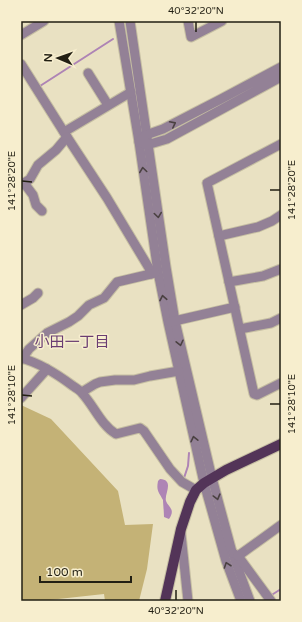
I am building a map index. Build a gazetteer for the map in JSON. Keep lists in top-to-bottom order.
{
  "districts": ["小田一丁目"],
  "scale_bar": "100 m",
  "north": "left",
  "coordinates": ["40°32'20\"N", "141°28'20\"E", "141°28'10\"E"]
}
